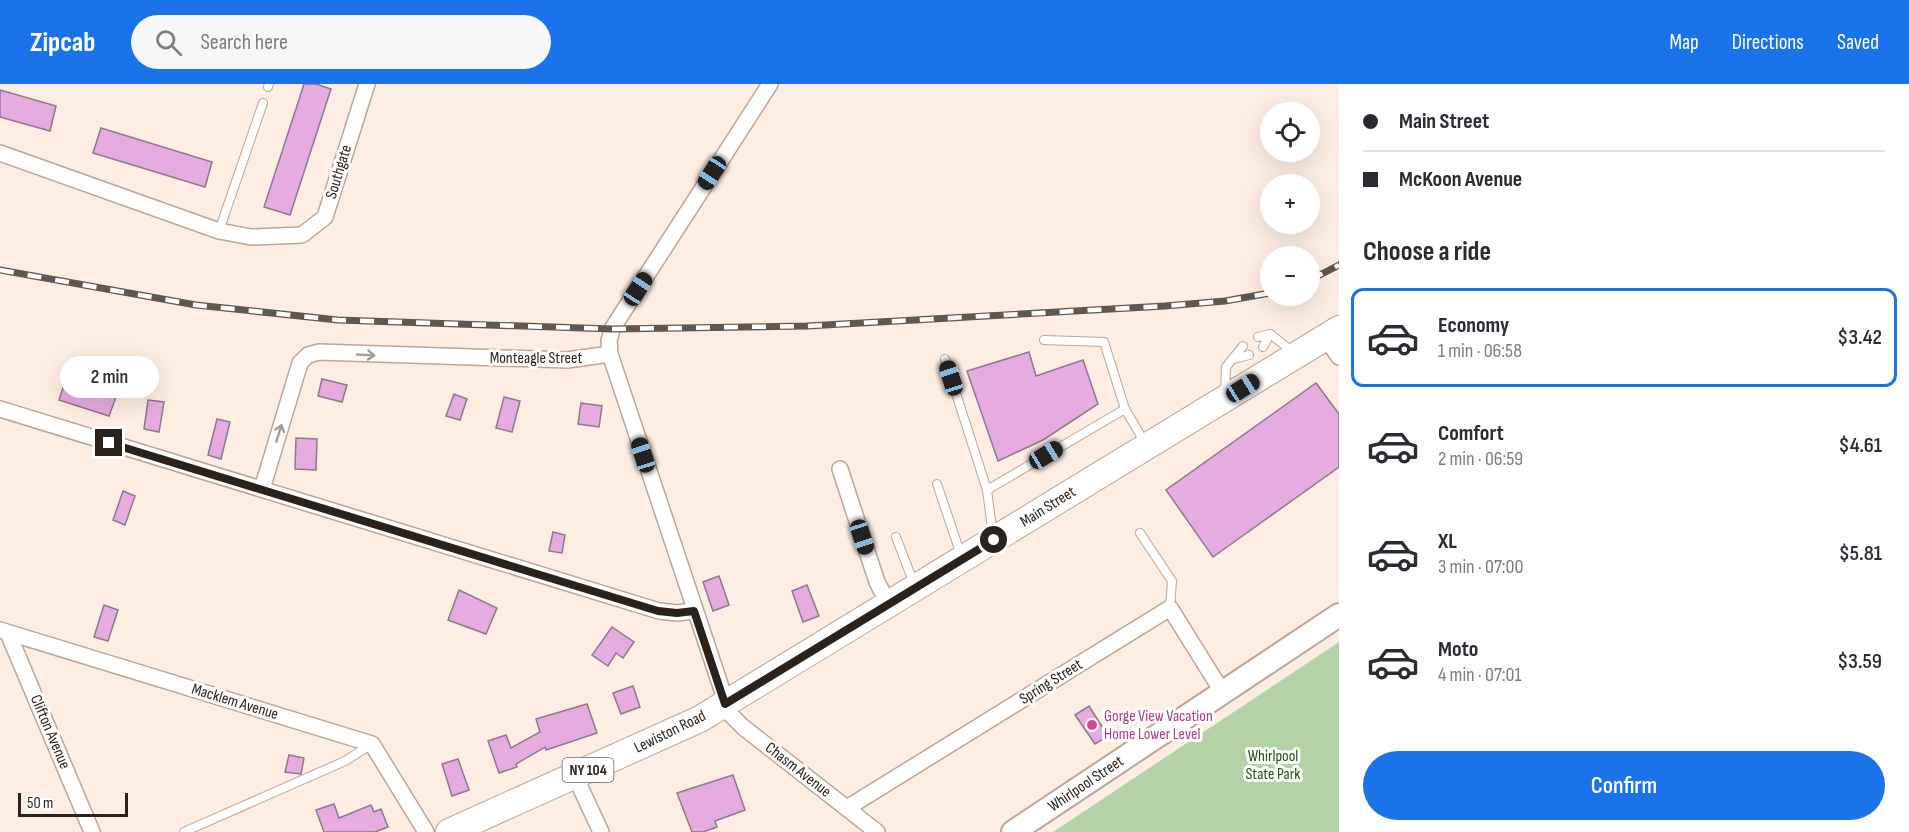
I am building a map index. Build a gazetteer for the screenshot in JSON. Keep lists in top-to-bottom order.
{
  "streets": {
    "main road": ["Main Street", "Lewiston Road", "NY 104"],
    "street": [
      "Southgate",
      "Monteagle Street",
      "Spring Street",
      "Macklem Avenue",
      "Clifton Avenue",
      "Chasm Avenue",
      "Whirlpool Street"
    ]
  },
  "crossings": [
    ["Main Street", "Lewiston Road"],
    ["Main Street", "Chasm Avenue"],
    ["Spring Street", "Chasm Avenue"],
    ["Macklem Avenue", "Clifton Avenue"],
    ["Lewiston Road", "Chasm Avenue"]
  ],
  "one_way": ["Monteagle Street"],
  "parks": ["Whirlpool State Park"],
  "places": ["Gorge View Vacation Home Lower Level"],
  "scale_bar": "50 m",
  "page": {
    "header": "Zipcab",
    "search": "Search here",
    "nav": ["Map", "Directions", "Saved"],
    "banner": ["Main Street", "McKoon Avenue"],
    "map_buttons": ["+", "−"],
    "heading": "Choose a ride",
    "list": [
      {
        "name": "Economy",
        "note": "1 min · 06:58",
        "value": "$3.42"
      },
      {
        "name": "Comfort",
        "note": "2 min · 06:59",
        "value": "$4.61"
      },
      {
        "name": "XL",
        "note": "3 min · 07:00",
        "value": "$5.81"
      },
      {
        "name": "Moto",
        "note": "4 min · 07:01",
        "value": "$3.59"
      }
    ],
    "bubble": "2 min",
    "buttons": "Confirm",
    "scale": "50 m"
  }
}
